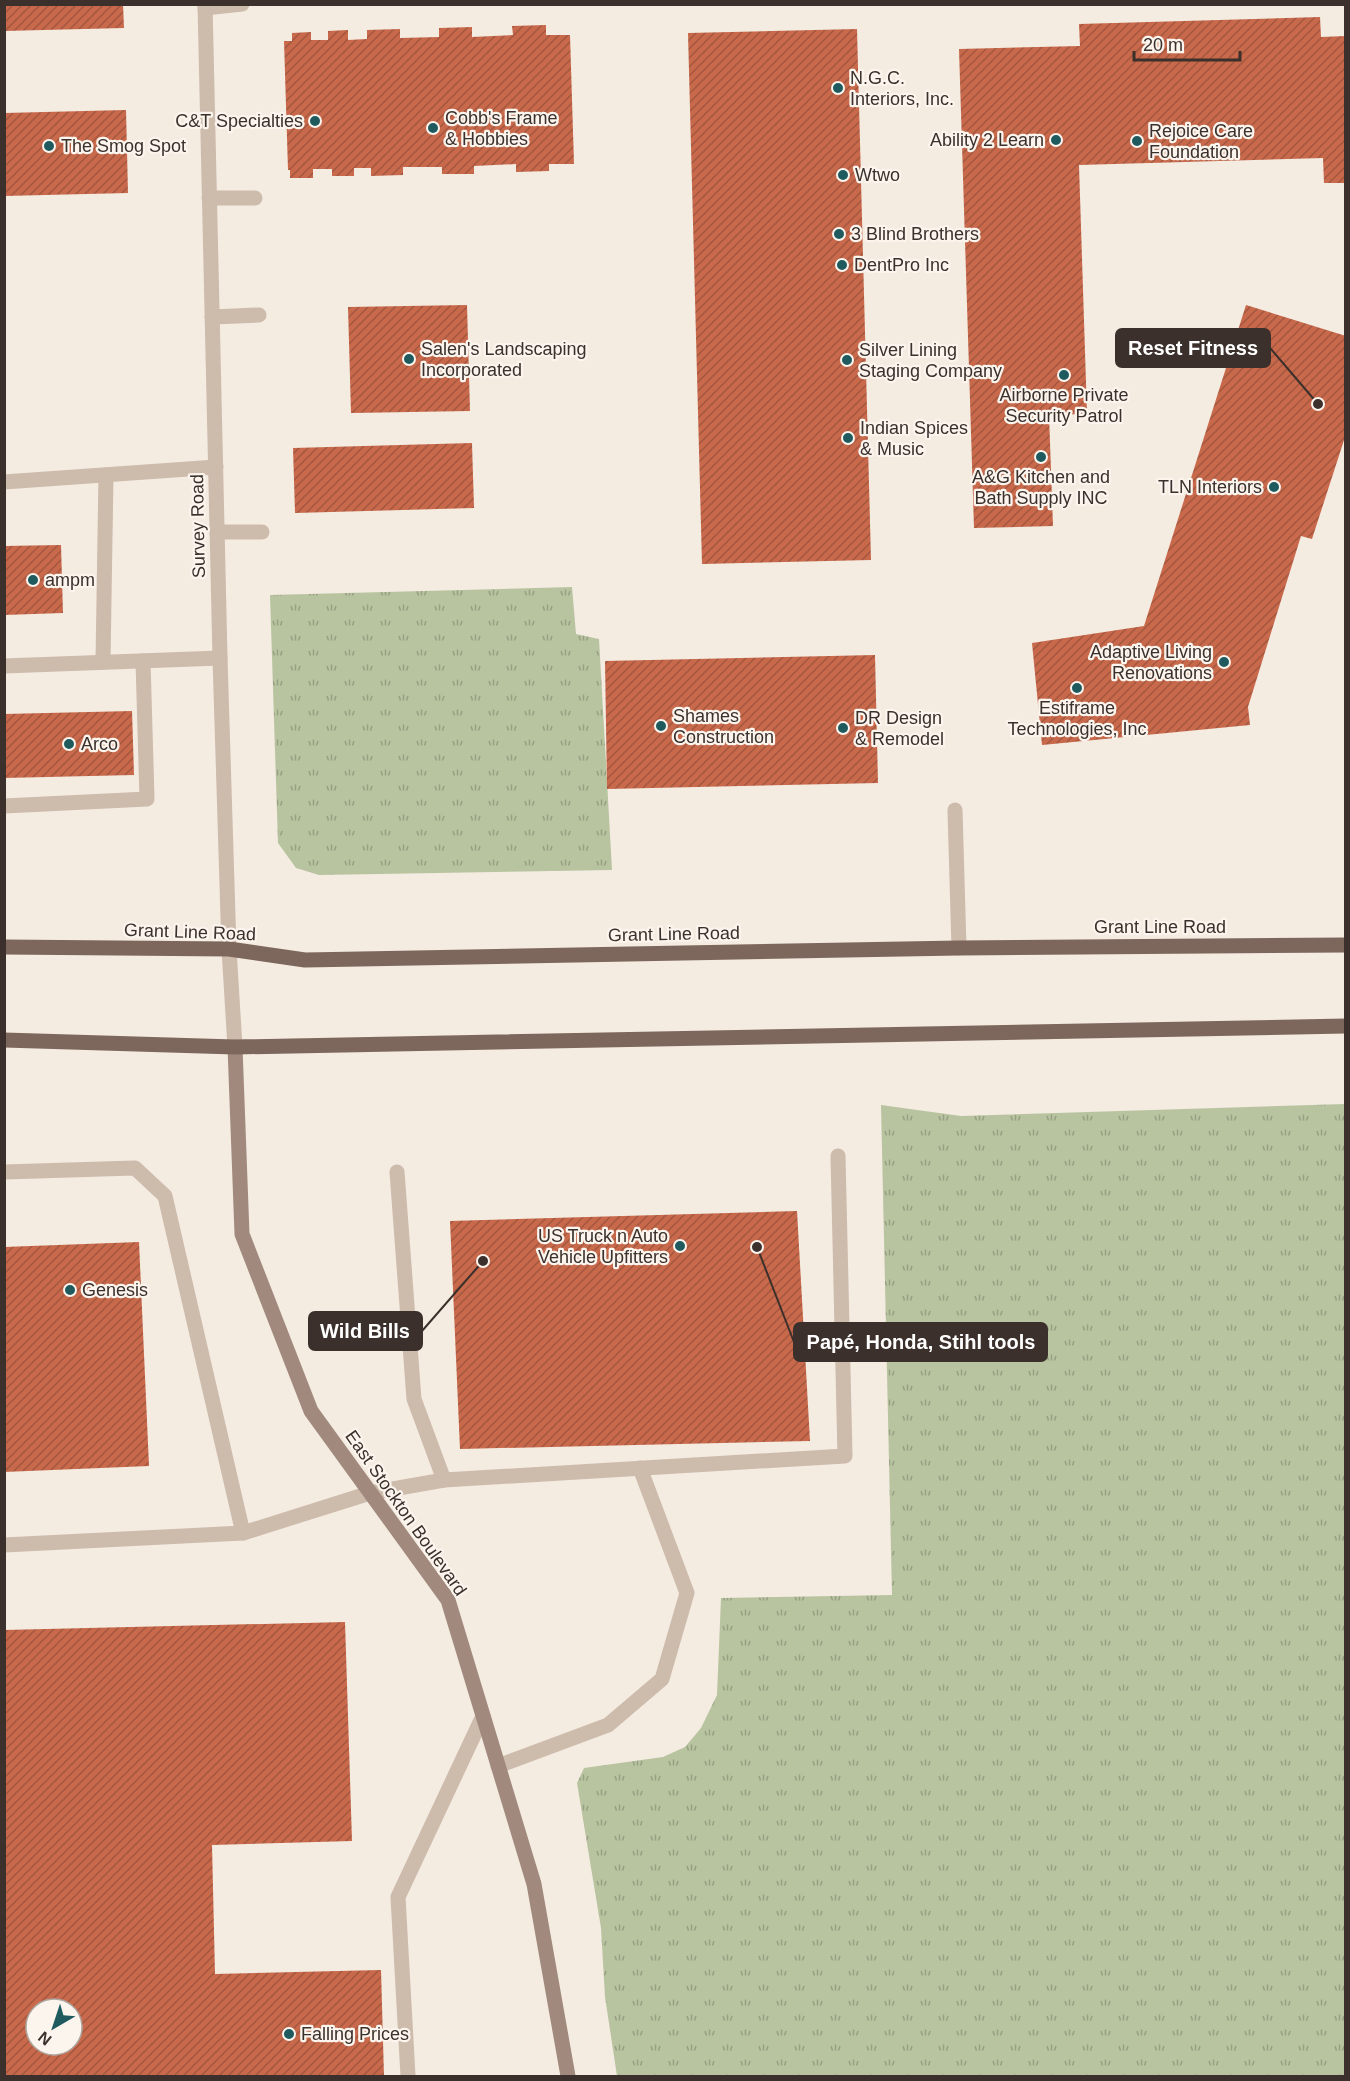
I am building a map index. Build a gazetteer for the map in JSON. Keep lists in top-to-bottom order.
{
  "streets": {
    "main road": ["Grant Line Road", "East Stockton Boulevard"],
    "street": ["Survey Road"]
  },
  "crossings": [
    ["Survey Road", "Grant Line Road"],
    ["Survey Road", "East Stockton Boulevard"]
  ],
  "places": [
    "N.G.C. Interiors, Inc.",
    "C&T Specialties",
    "Cobb's Frame & Hobbies",
    "Ability 2 Learn",
    "Rejoice Care Foundation",
    "The Smog Spot",
    "Wtwo",
    "3 Blind Brothers",
    "DentPro Inc",
    "Salen's Landscaping Incorporated",
    "Silver Lining Staging Company",
    "Airborne Private Security Patrol",
    "Reset Fitness",
    "Indian Spices & Music",
    "A&G Kitchen and Bath Supply INC",
    "TLN Interiors",
    "ampm",
    "Adaptive Living Renovations",
    "Estiframe Technologies, Inc",
    "Shames Construction",
    "DR Design & Remodel",
    "Arco",
    "US Truck n Auto Vehicle Upfitters",
    "Papé, Honda, Stihl tools",
    "Wild Bills",
    "Genesis",
    "Falling Prices"
  ],
  "scale_bar": "20 m",
  "north": "bottom left"
}
